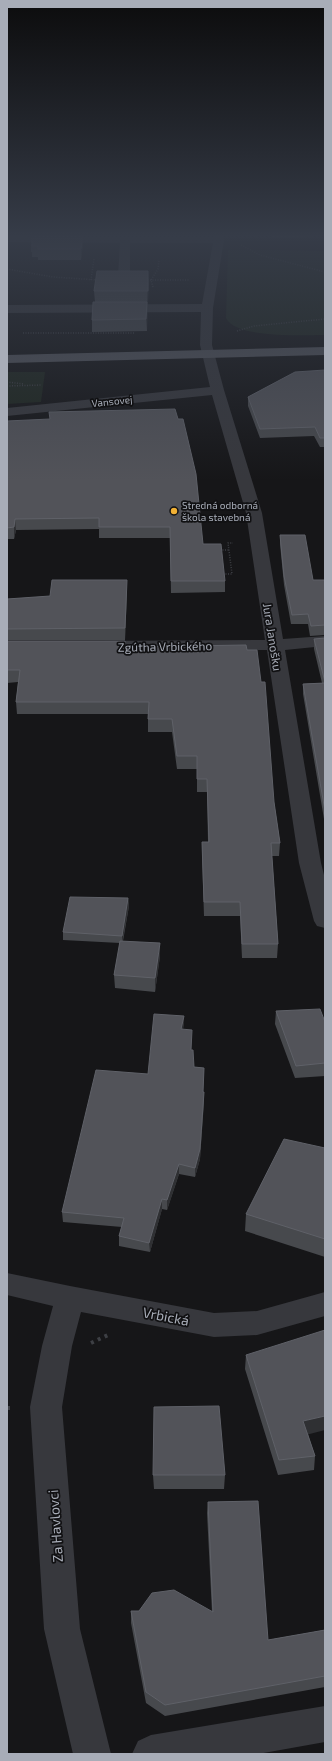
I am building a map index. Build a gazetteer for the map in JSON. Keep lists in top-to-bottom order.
{
  "streets": {
    "street": [
      "Vansovej",
      "Jura Janošku",
      "Zgútha Vrbického",
      "Vrbická",
      "Za Havlovci"
    ]
  },
  "crossings": [
    ["Vansovej", "Jura Janošku"],
    ["Jura Janošku", "Zgútha Vrbického"],
    ["Vrbická", "Za Havlovci"]
  ],
  "places": ["Stredná odborná škola stavebná"]
}
